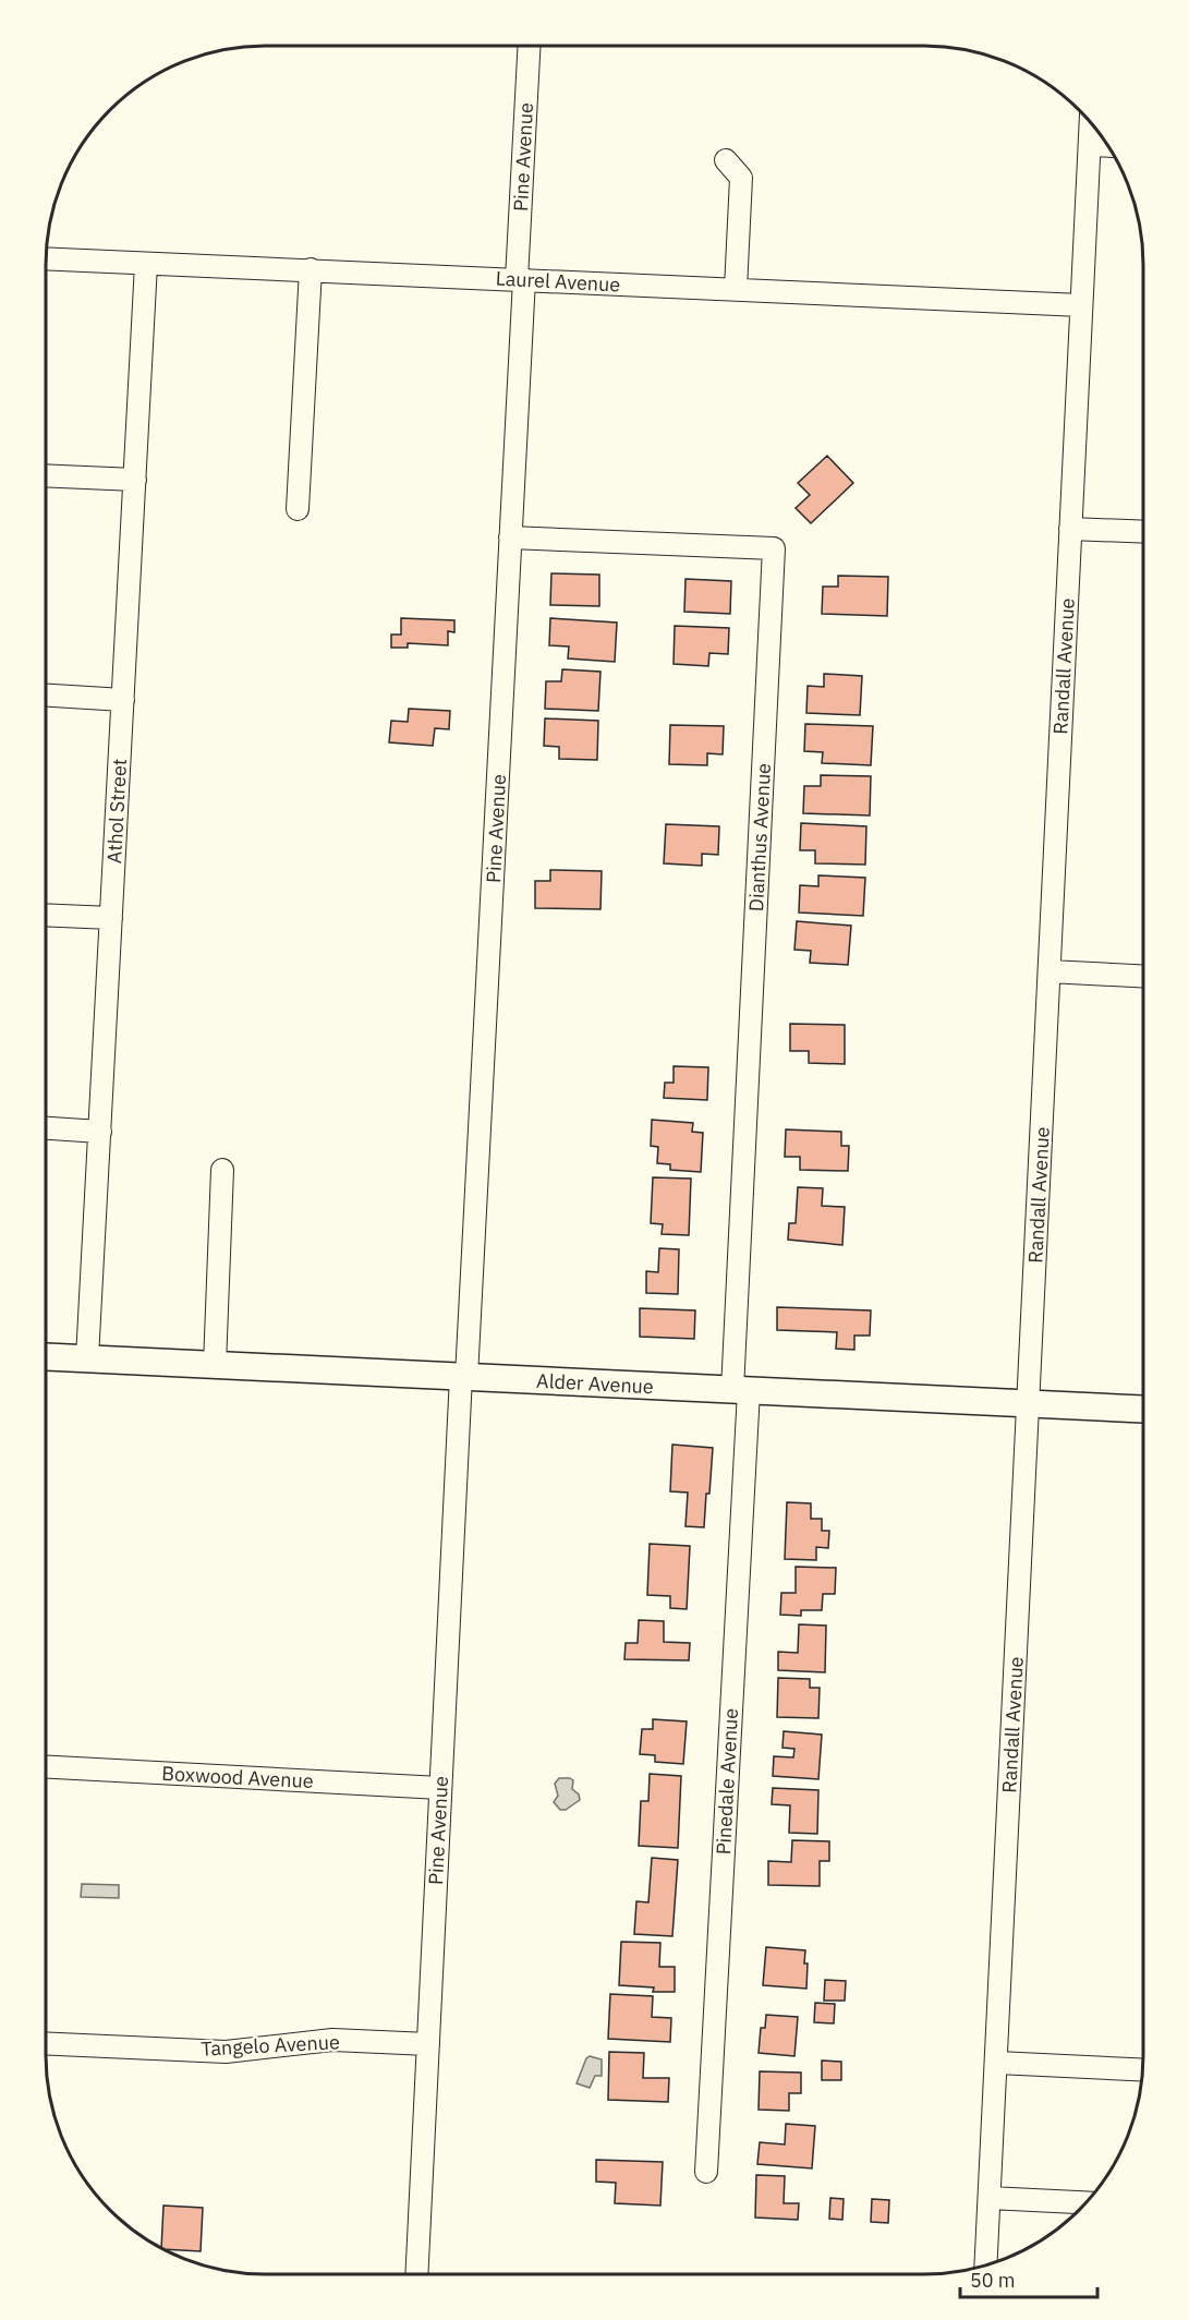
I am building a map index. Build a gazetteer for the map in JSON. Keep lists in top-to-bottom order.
{
  "streets": {
    "main road": ["Alder Avenue"],
    "street": [
      "Pine Avenue",
      "Laurel Avenue",
      "Randall Avenue",
      "Athol Street",
      "Dianthus Avenue",
      "Boxwood Avenue",
      "Pinedale Avenue",
      "Tangelo Avenue"
    ]
  },
  "crossings": [
    ["Pine Avenue", "Laurel Avenue"],
    ["Pine Avenue", "Dianthus Avenue"],
    ["Pine Avenue", "Alder Avenue"],
    ["Pine Avenue", "Boxwood Avenue"],
    ["Pine Avenue", "Tangelo Avenue"],
    ["Laurel Avenue", "Randall Avenue"],
    ["Laurel Avenue", "Athol Street"],
    ["Randall Avenue", "Alder Avenue"],
    ["Athol Street", "Alder Avenue"],
    ["Dianthus Avenue", "Alder Avenue"],
    ["Dianthus Avenue", "Pinedale Avenue"],
    ["Alder Avenue", "Pinedale Avenue"]
  ],
  "scale_bar": "50 m"
}
